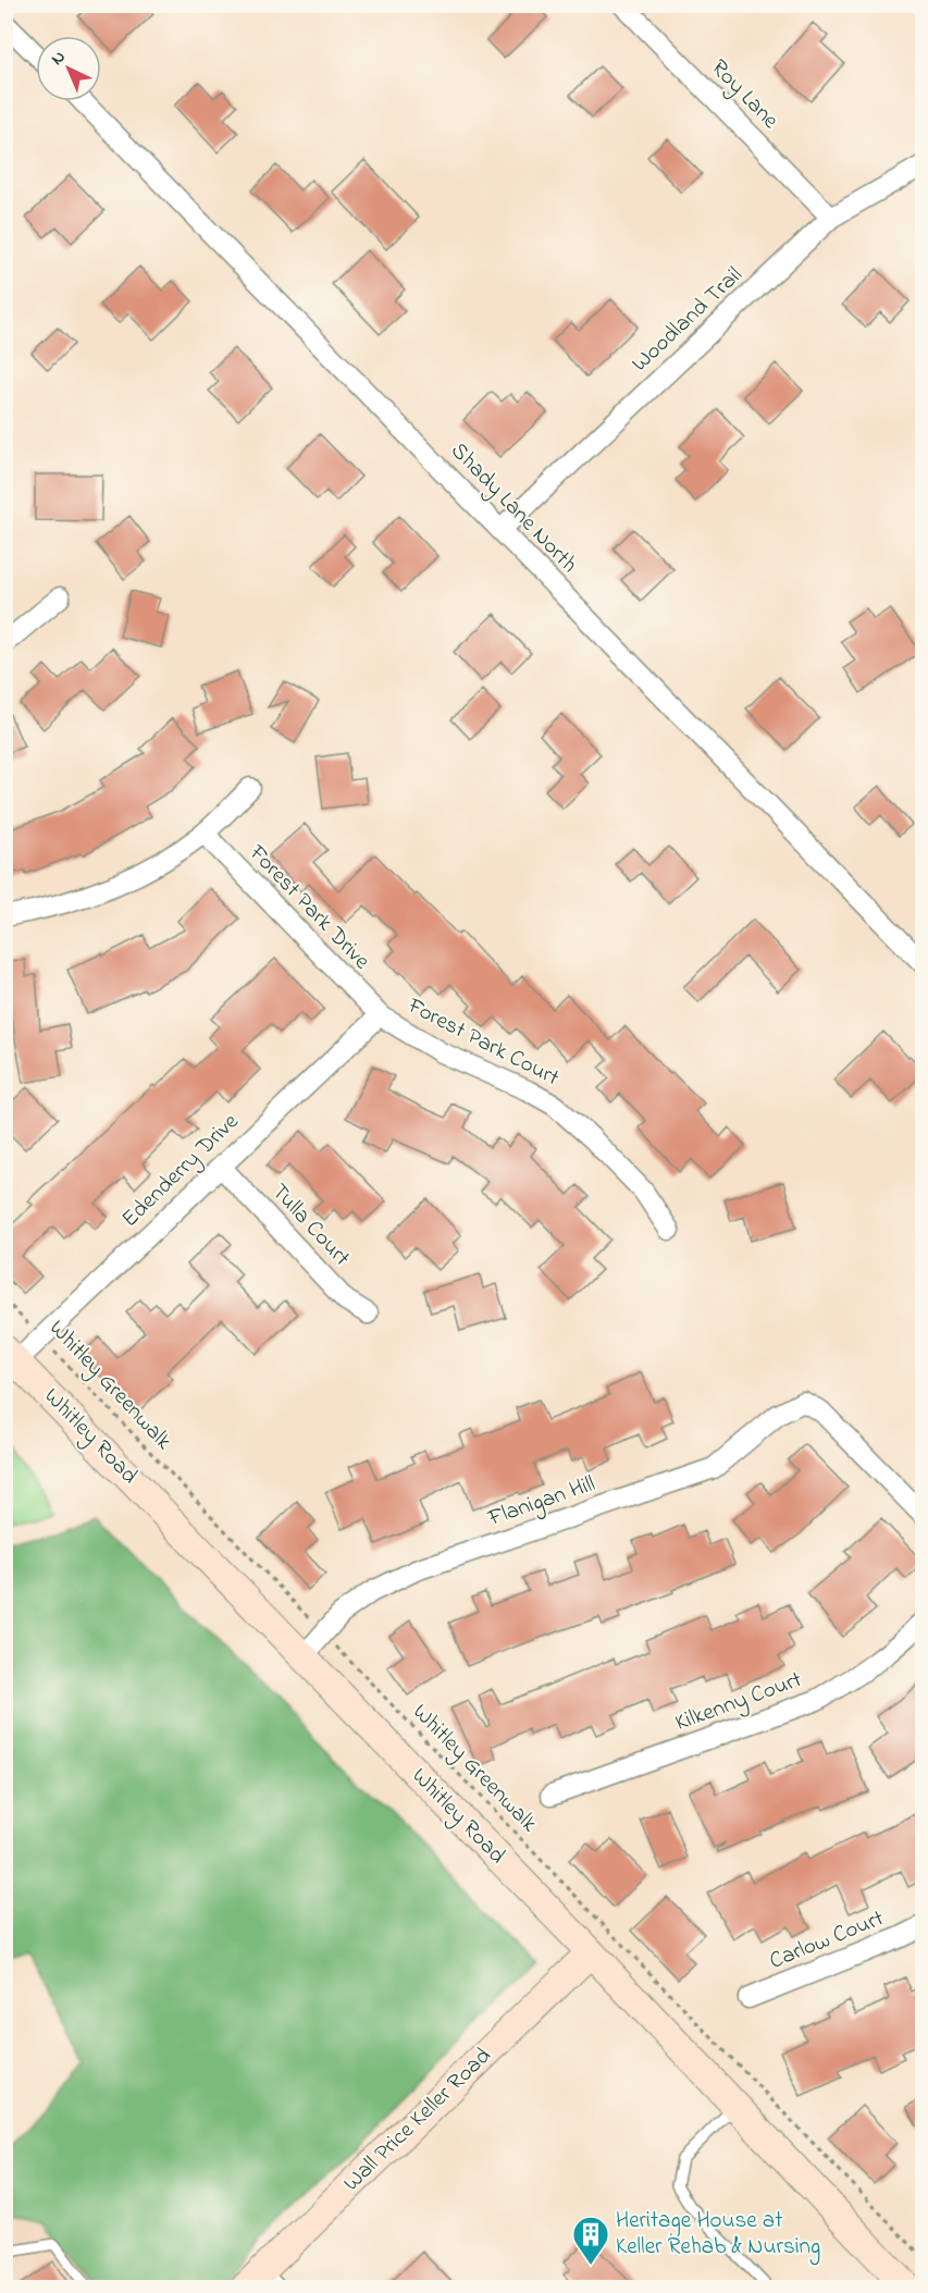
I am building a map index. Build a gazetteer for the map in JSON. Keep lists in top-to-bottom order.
{
  "streets": {
    "street": [
      "Roy Lane",
      "Woodland Trail",
      "Shady Lane North",
      "Forest Park Drive",
      "Forest Park Court",
      "Edenderry Drive",
      "Tulla Court",
      "Whitley Road",
      "Flanigan Hill",
      "Kilkenny Court",
      "Carlow Court",
      "Wall Price Keller Road"
    ],
    "path": ["Whitley Greenwalk"]
  },
  "crossings": [
    ["Roy Lane", "Woodland Trail"],
    ["Woodland Trail", "Shady Lane North"],
    ["Forest Park Drive", "Forest Park Court"],
    ["Forest Park Drive", "Edenderry Drive"],
    ["Forest Park Court", "Edenderry Drive"],
    ["Edenderry Drive", "Tulla Court"],
    ["Edenderry Drive", "Whitley Greenwalk"],
    ["Edenderry Drive", "Whitley Road"],
    ["Whitley Greenwalk", "Flanigan Hill"],
    ["Whitley Road", "Flanigan Hill"],
    ["Whitley Road", "Wall Price Keller Road"]
  ],
  "places": {
    "building": ["Heritage House at Keller Rehab & Nursing"]
  },
  "north": "top left"
}
